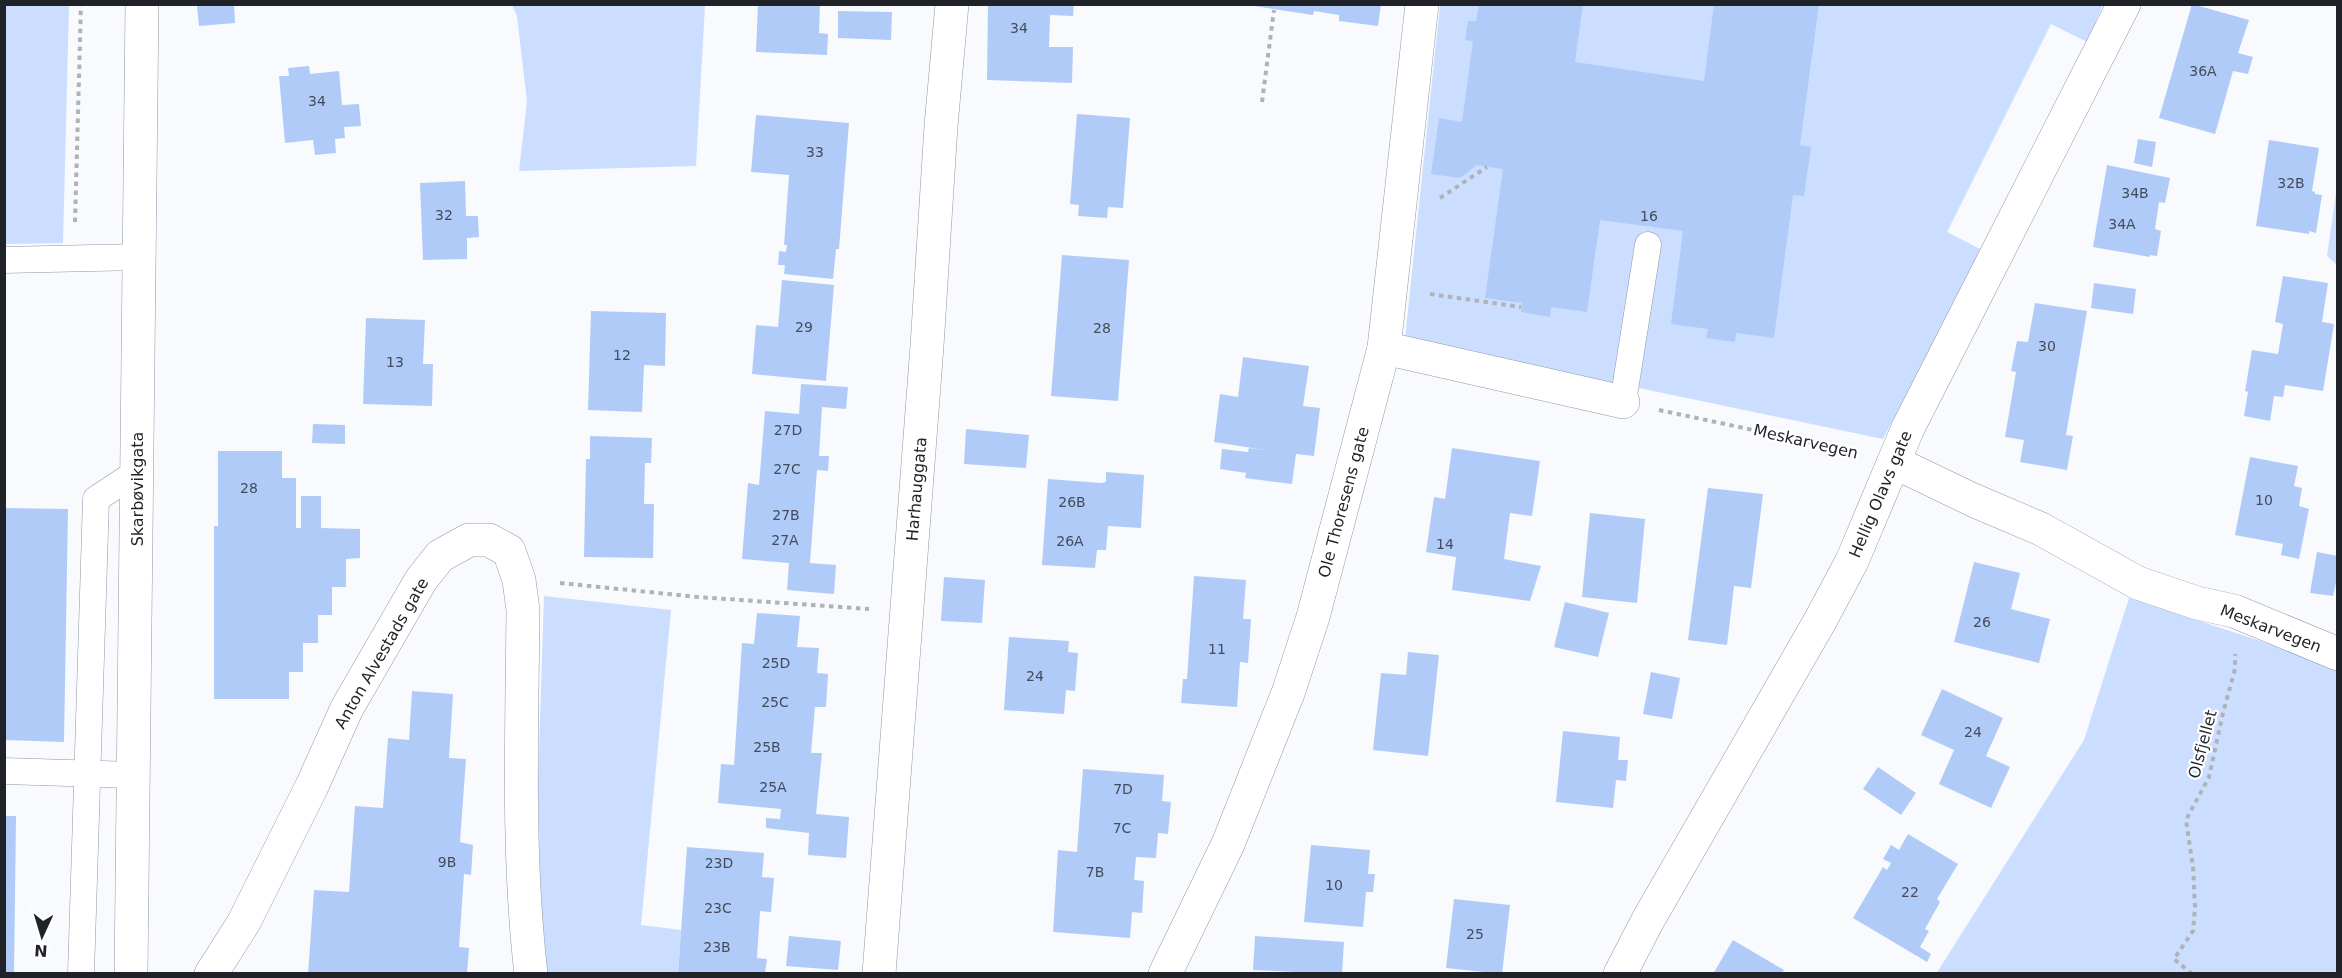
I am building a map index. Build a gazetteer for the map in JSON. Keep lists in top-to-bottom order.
{
  "streets": {
    "street": [
      "Meskarvegen",
      "Skarbøvikgata",
      "Harhauggata",
      "Hellig Olavs gate",
      "Ole Thoresens gate",
      "Anton Alvestads gate"
    ],
    "path": ["Olsfjellet"]
  },
  "crossings": [
    ["Meskarvegen", "Hellig Olavs gate"],
    ["Meskarvegen", "Olsfjellet"]
  ],
  "house_numbers": [
    "34",
    "36A",
    "34",
    "33",
    "32B",
    "34B",
    "32",
    "16",
    "34A",
    "29",
    "28",
    "30",
    "12",
    "13",
    "27D",
    "27C",
    "28",
    "10",
    "26B",
    "27B",
    "27A",
    "26A",
    "14",
    "26",
    "11",
    "25D",
    "24",
    "25C",
    "24",
    "25B",
    "25A",
    "7D",
    "7C",
    "9B",
    "23D",
    "7B",
    "10",
    "22",
    "23C",
    "25",
    "23B"
  ],
  "north": "bottom"
}
